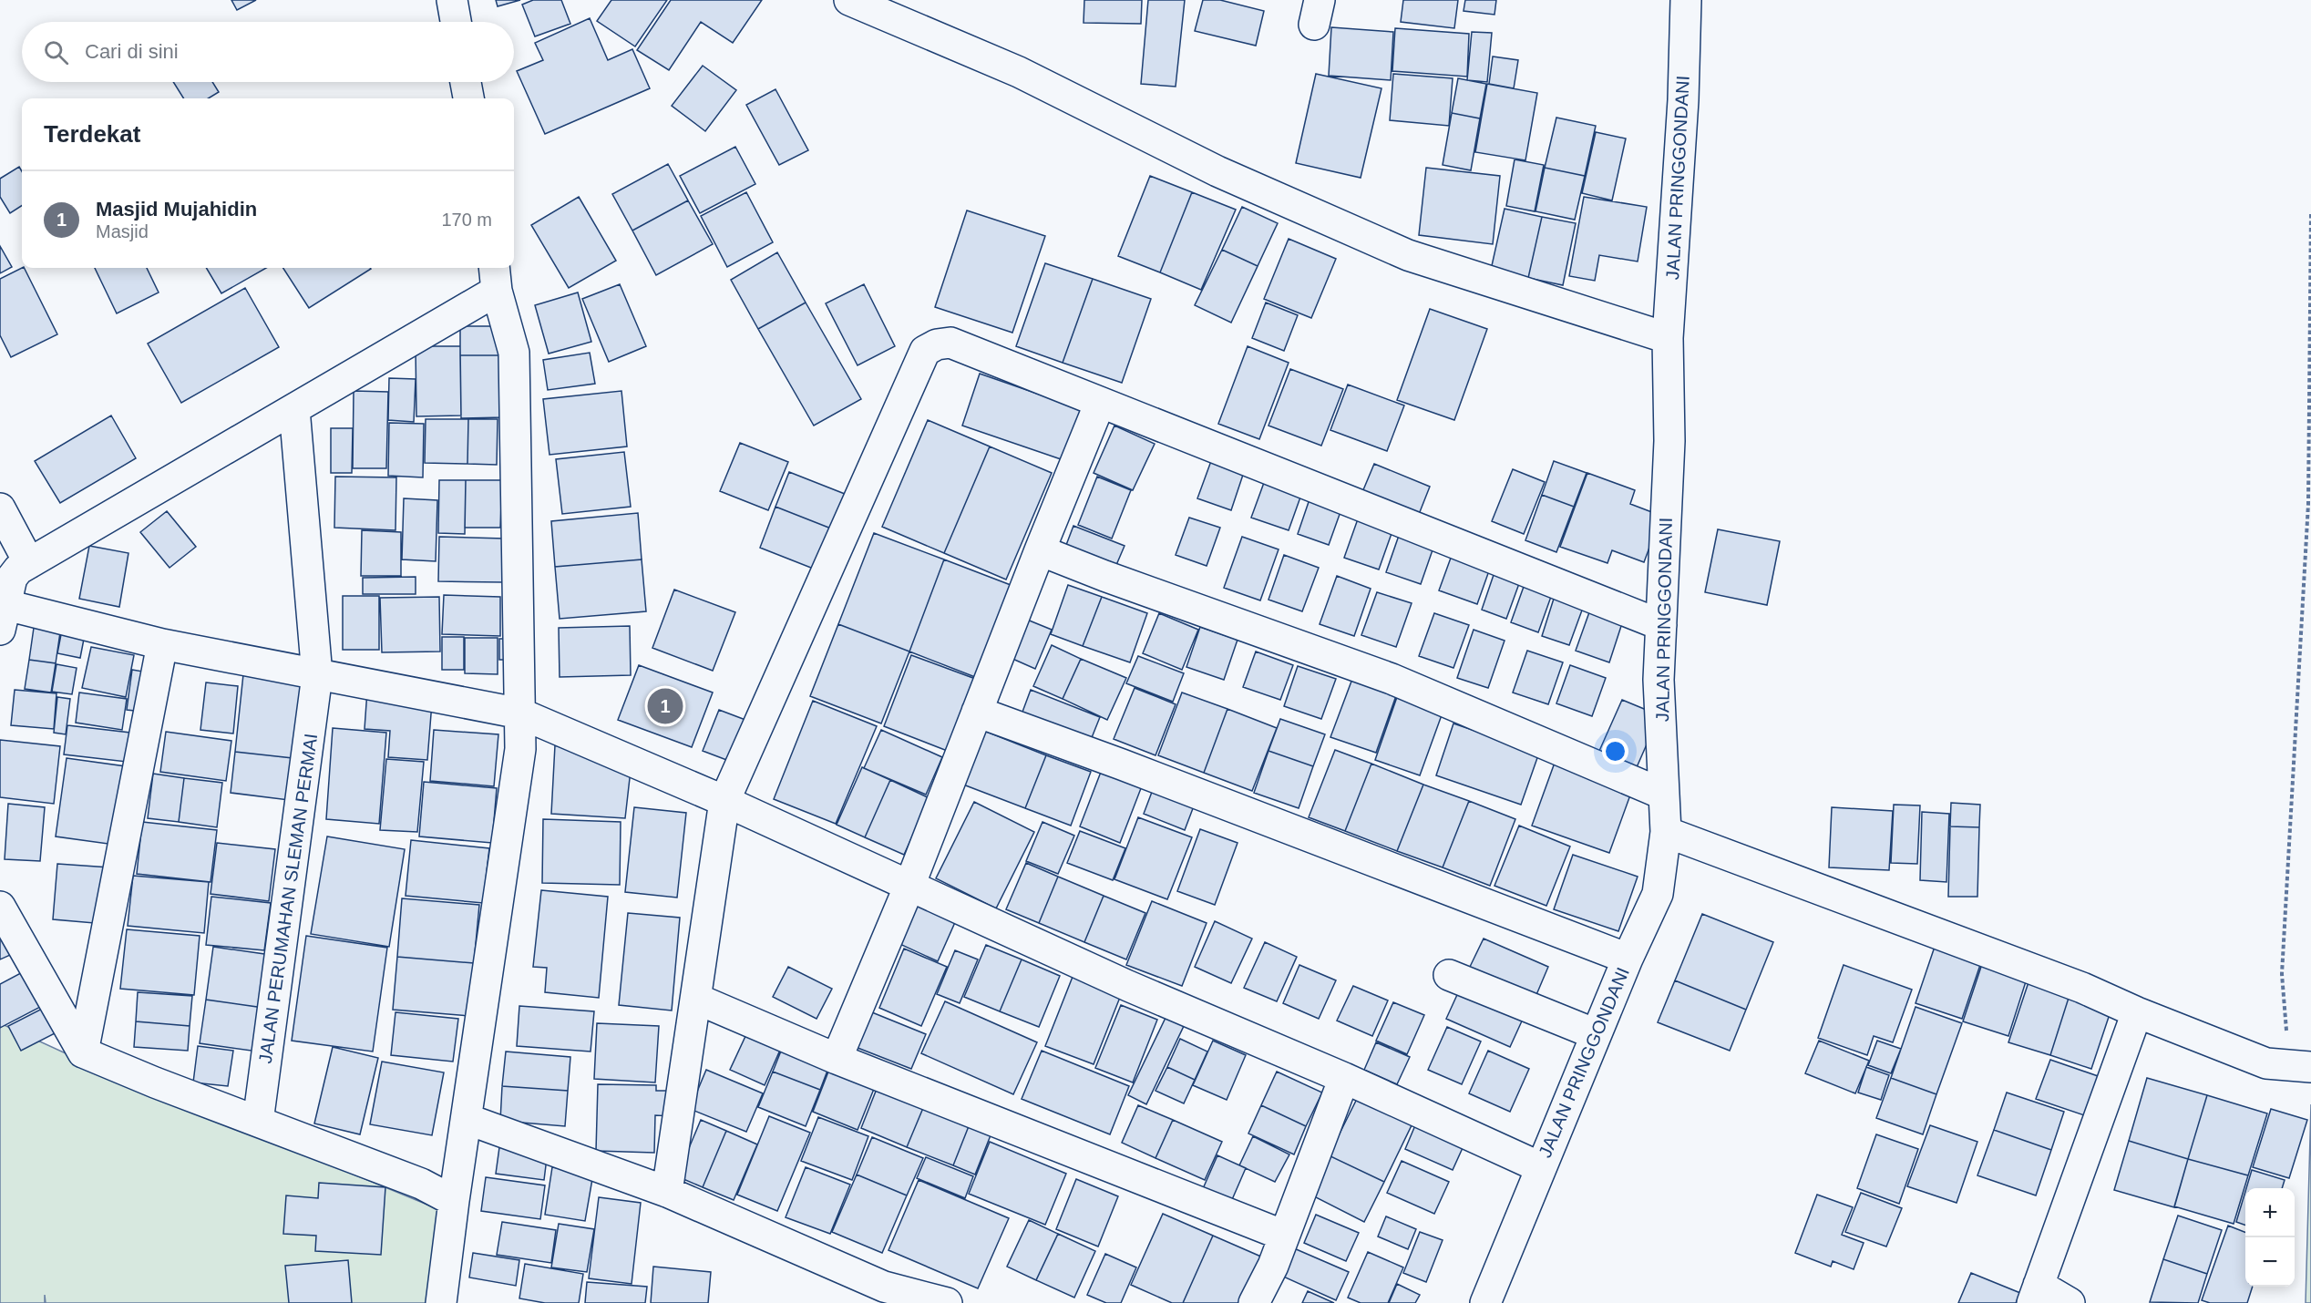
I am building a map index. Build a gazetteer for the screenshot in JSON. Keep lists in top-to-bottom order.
{
  "streets": {
    "street": ["JALAN PRINGGONDANI", "JALAN PERUMAHAN SLEMAN PERMAI"]
  },
  "page": {
    "search": "Cari di sini",
    "heading": "Terdekat",
    "list": [
      {
        "mark": "1",
        "name": "Masjid Mujahidin",
        "note": "Masjid",
        "value": "170 m"
      }
    ],
    "pins": "1",
    "map_buttons": ["+", "−"]
  }
}
